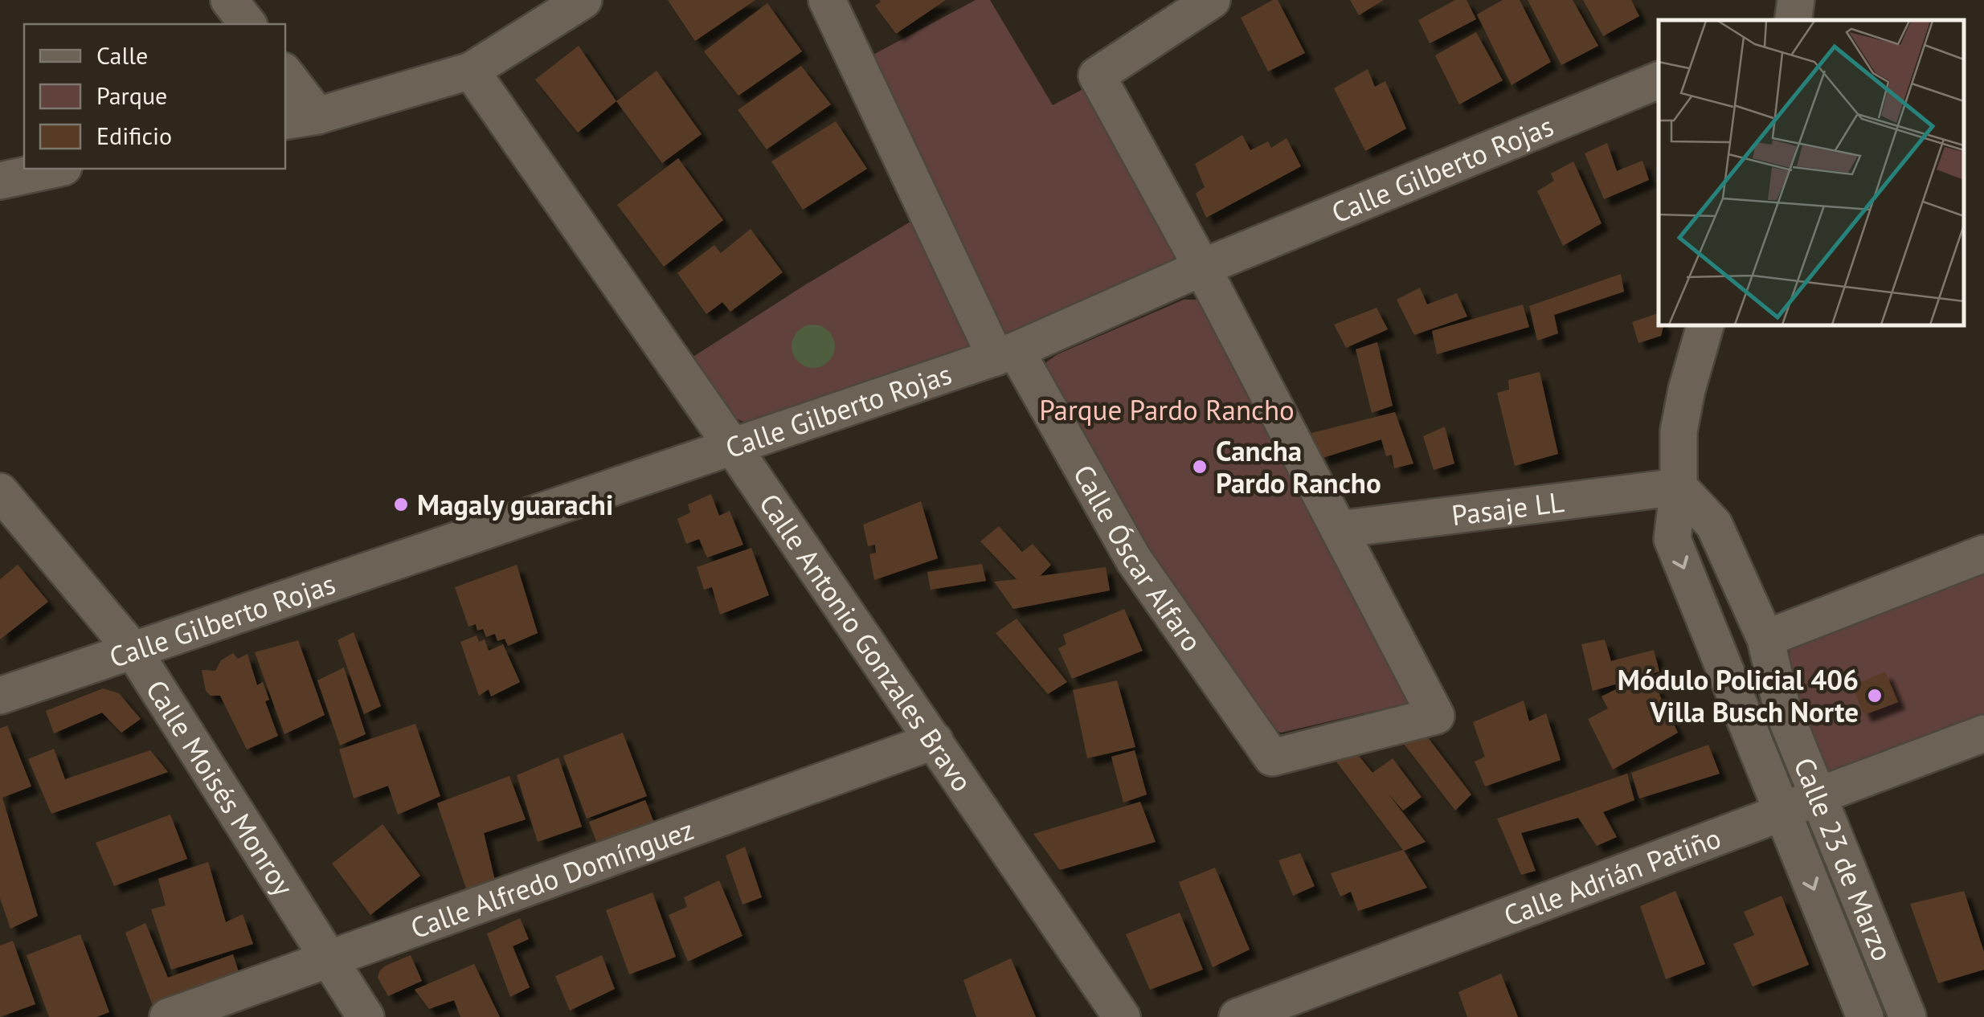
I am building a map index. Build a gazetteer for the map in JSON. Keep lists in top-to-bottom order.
{
  "streets": {
    "street": [
      "Calle Gilberto Rojas",
      "Pasaje LL",
      "Calle Óscar Alfaro",
      "Calle Antonio Gonzales Bravo",
      "Calle Moisés Monroy",
      "Calle 23 de Marzo",
      "Calle Adrián Patiño",
      "Calle Alfredo Domínguez"
    ]
  },
  "crossings": [
    ["Calle Gilberto Rojas", "Calle Óscar Alfaro"],
    ["Calle Gilberto Rojas", "Calle Antonio Gonzales Bravo"],
    ["Calle Gilberto Rojas", "Calle Moisés Monroy"],
    ["Pasaje LL", "Calle Óscar Alfaro"],
    ["Pasaje LL", "Calle 23 de Marzo"],
    ["Calle Antonio Gonzales Bravo", "Calle Alfredo Domínguez"],
    ["Calle Moisés Monroy", "Calle Alfredo Domínguez"],
    ["Calle 23 de Marzo", "Calle Adrián Patiño"]
  ],
  "parks": ["Parque Pardo Rancho"],
  "places": ["Cancha Pardo Rancho", "Magaly guarachi", "Módulo Policial 406 Villa Busch Norte"],
  "legend": ["Calle", "Parque", "Edificio"]
}
